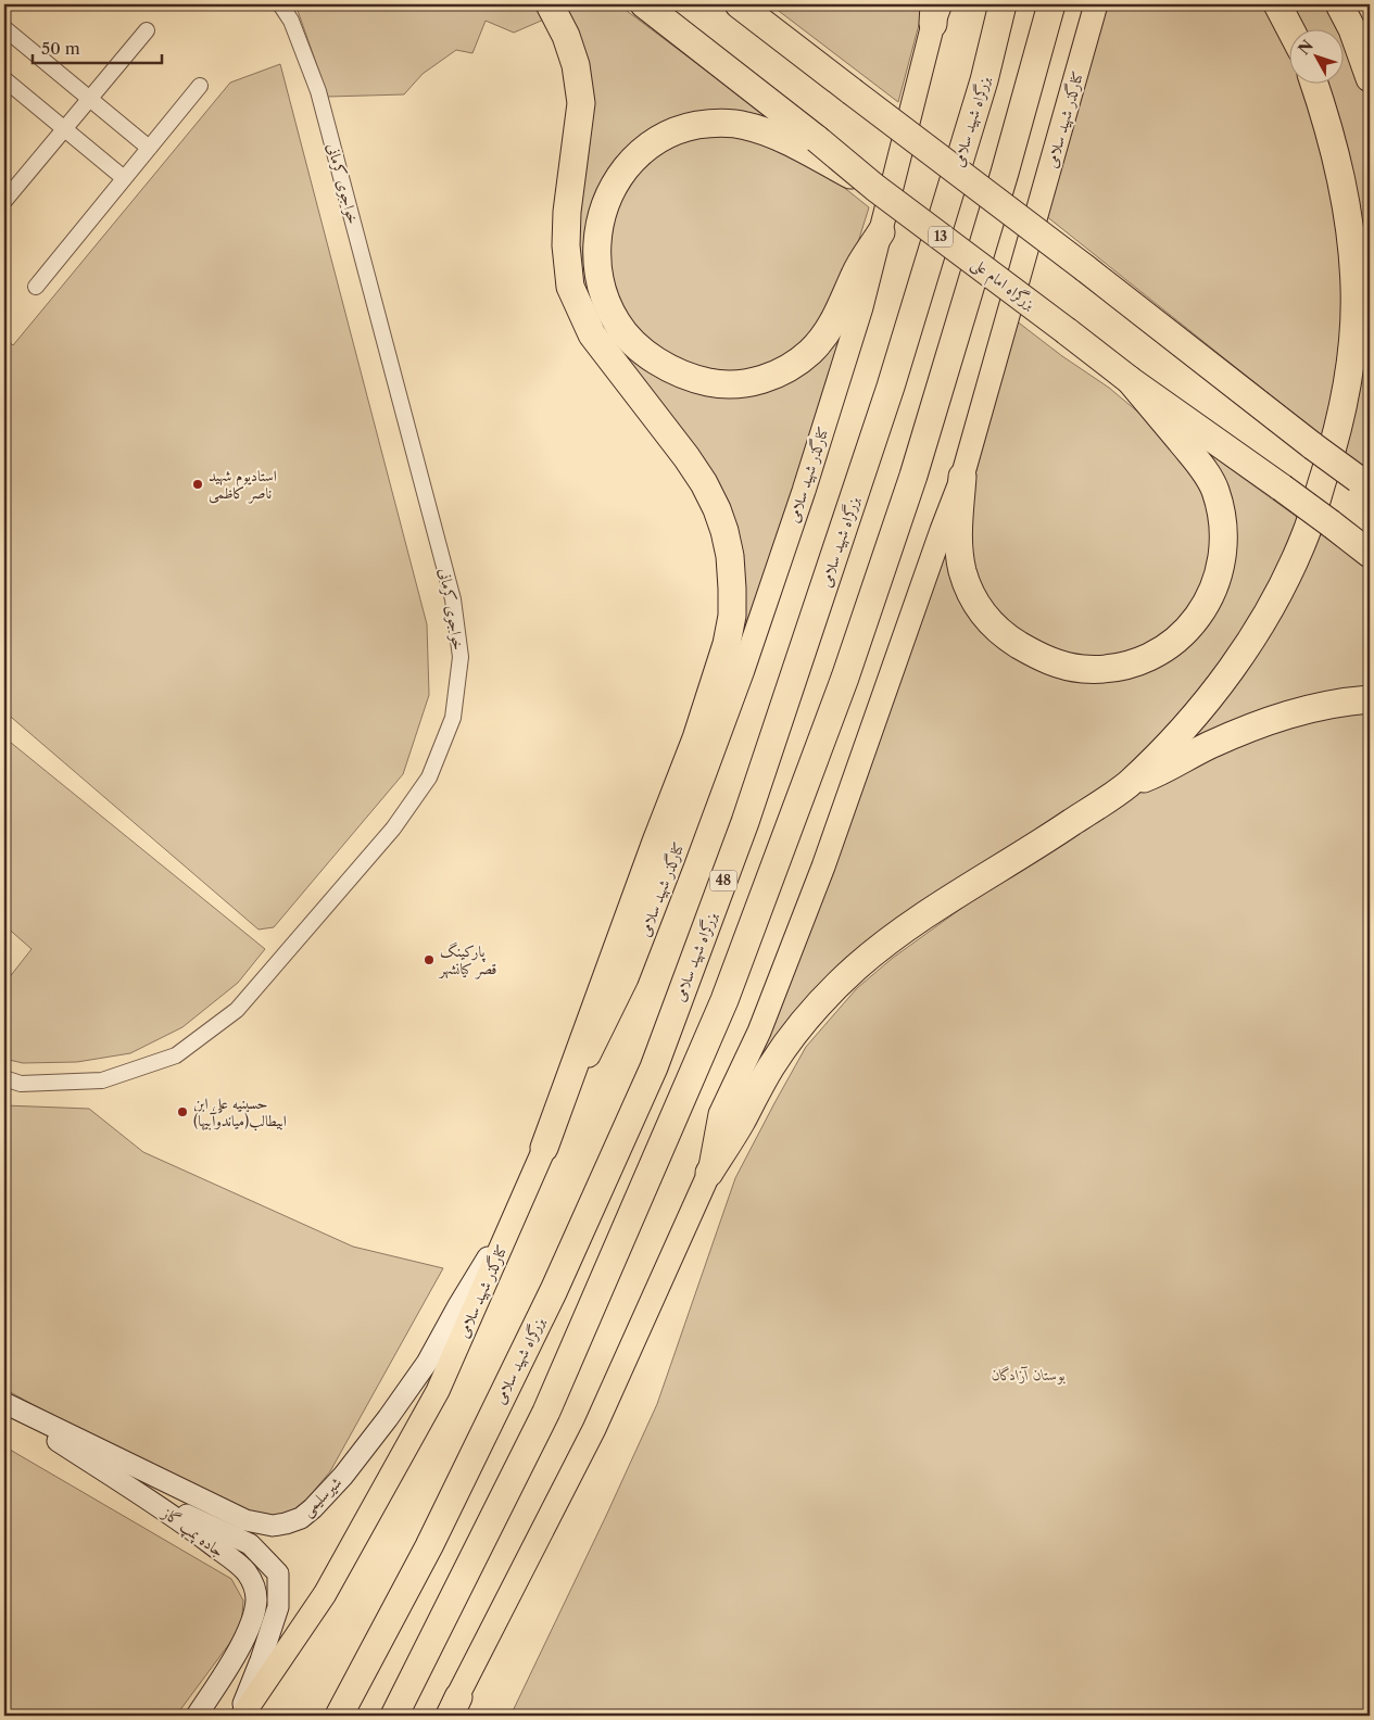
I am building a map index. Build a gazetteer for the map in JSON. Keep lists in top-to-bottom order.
{
  "streets": {
    "highway": [
      "بزرگراه شهید سلامی",
      "13",
      "بزرگراه امام علی",
      "48"
    ],
    "main road": ["کنارگذر شهید سلامی", "شیرسلیمی", "جاده پمپ گاز"],
    "street": ["خواجوی کرمانی"]
  },
  "crossings": [
    ["کنارگذر شهید سلامی", "شیرسلیمی"],
    ["شیرسلیمی", "جاده پمپ گاز"]
  ],
  "parks": ["بوستان آزادگان"],
  "places": ["استادیوم شهید ناصر کاظمی", "پارکینگ قصر کیانشهر", "حسینیه علی ابن ابیطالب(میاندوآبیها)"],
  "scale_bar": "50 m",
  "north": "top left"
}
